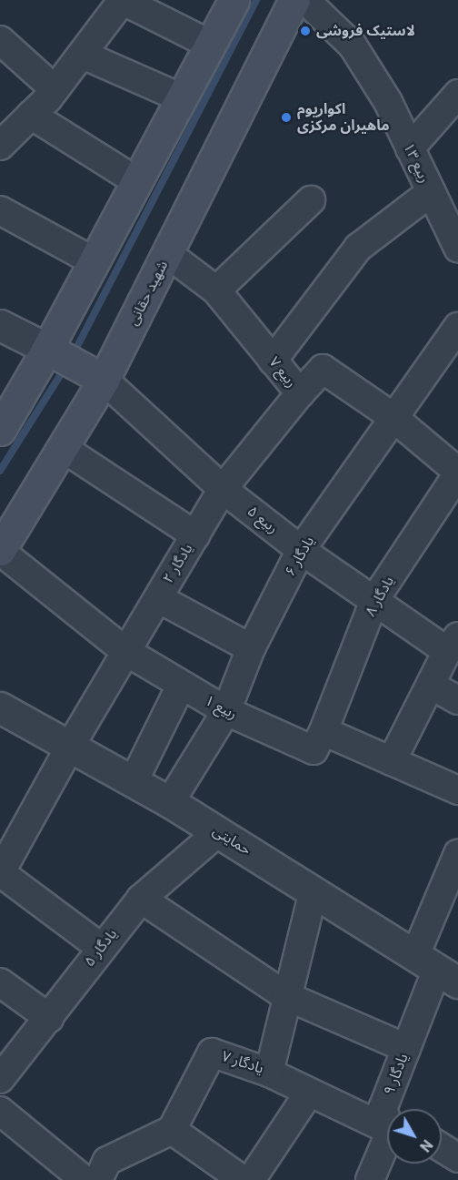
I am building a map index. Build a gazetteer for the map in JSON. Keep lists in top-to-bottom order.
{
  "streets": {
    "main road": ["شهید حقانی"],
    "street": [
      "ربیع ۱۳",
      "ربیع ۷",
      "ربیع ۵",
      "یادگار ۶",
      "یادگار ۲",
      "یادگار ۸",
      "ربیع ۱",
      "حمایتی",
      "یادگار ۵",
      "یادگار ۷",
      "یادگار ۹"
    ]
  },
  "crossings": [
    ["ربیع ۱۳", "شهید حقانی"],
    ["شهید حقانی", "ربیع ۷"],
    ["شهید حقانی", "ربیع ۵"],
    ["شهید حقانی", "ربیع ۱"],
    ["ربیع ۷", "یادگار ۶"],
    ["ربیع ۷", "یادگار ۲"],
    ["ربیع ۷", "یادگار ۸"],
    ["ربیع ۵", "یادگار ۶"],
    ["ربیع ۵", "یادگار ۲"],
    ["ربیع ۵", "یادگار ۸"],
    ["یادگار ۶", "ربیع ۱"],
    ["یادگار ۶", "حمایتی"],
    ["یادگار ۲", "ربیع ۱"],
    ["یادگار ۲", "حمایتی"],
    ["یادگار ۸", "ربیع ۱"],
    ["حمایتی", "یادگار ۵"],
    ["حمایتی", "یادگار ۷"],
    ["حمایتی", "یادگار ۹"]
  ],
  "places": ["لاستیک فروشی", "اکواریوم ماهیران مرکزی"],
  "north": "bottom right"
}
